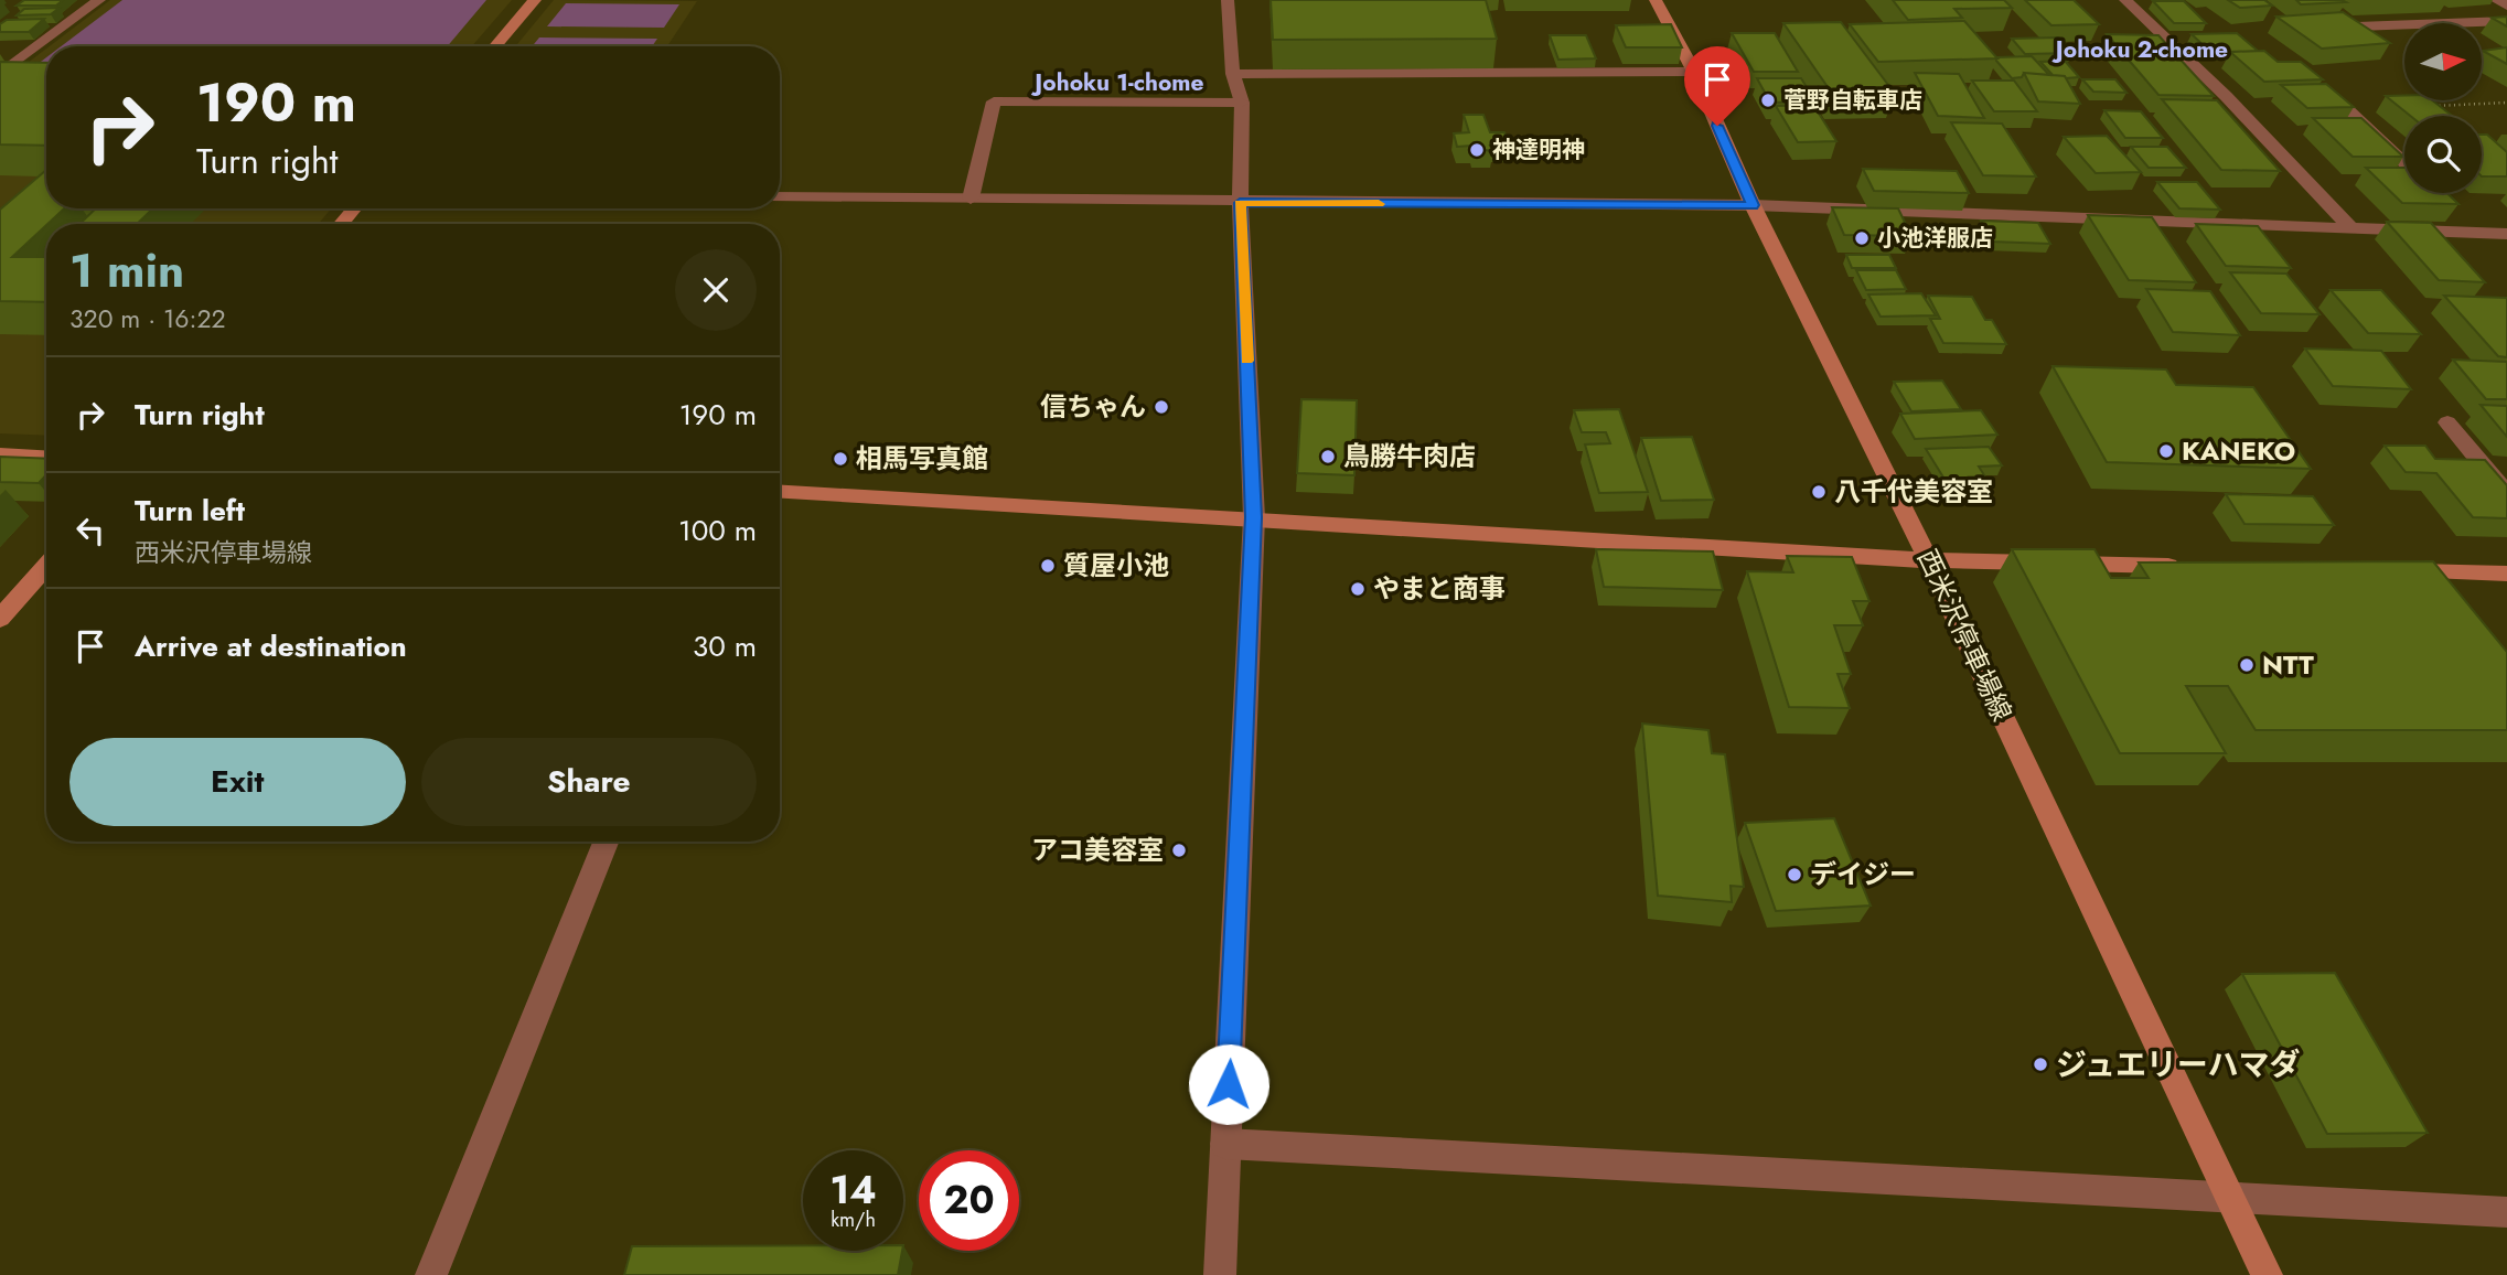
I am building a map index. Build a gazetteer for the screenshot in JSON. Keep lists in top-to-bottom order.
{
  "streets": {
    "street": ["西米沢停車場線"]
  },
  "districts": ["Johoku 2-chome", "Johoku 1-chome"],
  "places": [
    "菅野自転車店",
    "神達明神",
    "小池洋服店",
    "信ちゃん",
    "KANEKO",
    "鳥勝牛肉店",
    "相馬写真館",
    "八千代美容室",
    "質屋小池",
    "やまと商事",
    "NTT",
    "アコ美容室",
    "デイジー",
    "ジュエリーハマダ"
  ],
  "north": "right",
  "page": {
    "turn": ["190 m", "Turn right"],
    "heading": ["1 min", "320 m · 16:22"],
    "list": [
      {
        "name": "Turn right",
        "value": "190 m"
      },
      {
        "name": "Turn left",
        "note": "西米沢停車場線",
        "value": "100 m"
      },
      {
        "name": "Arrive at destination",
        "value": "30 m"
      }
    ],
    "buttons": ["Exit", "Share"],
    "speed": "14 km/h",
    "limit": "20"
  }
}
